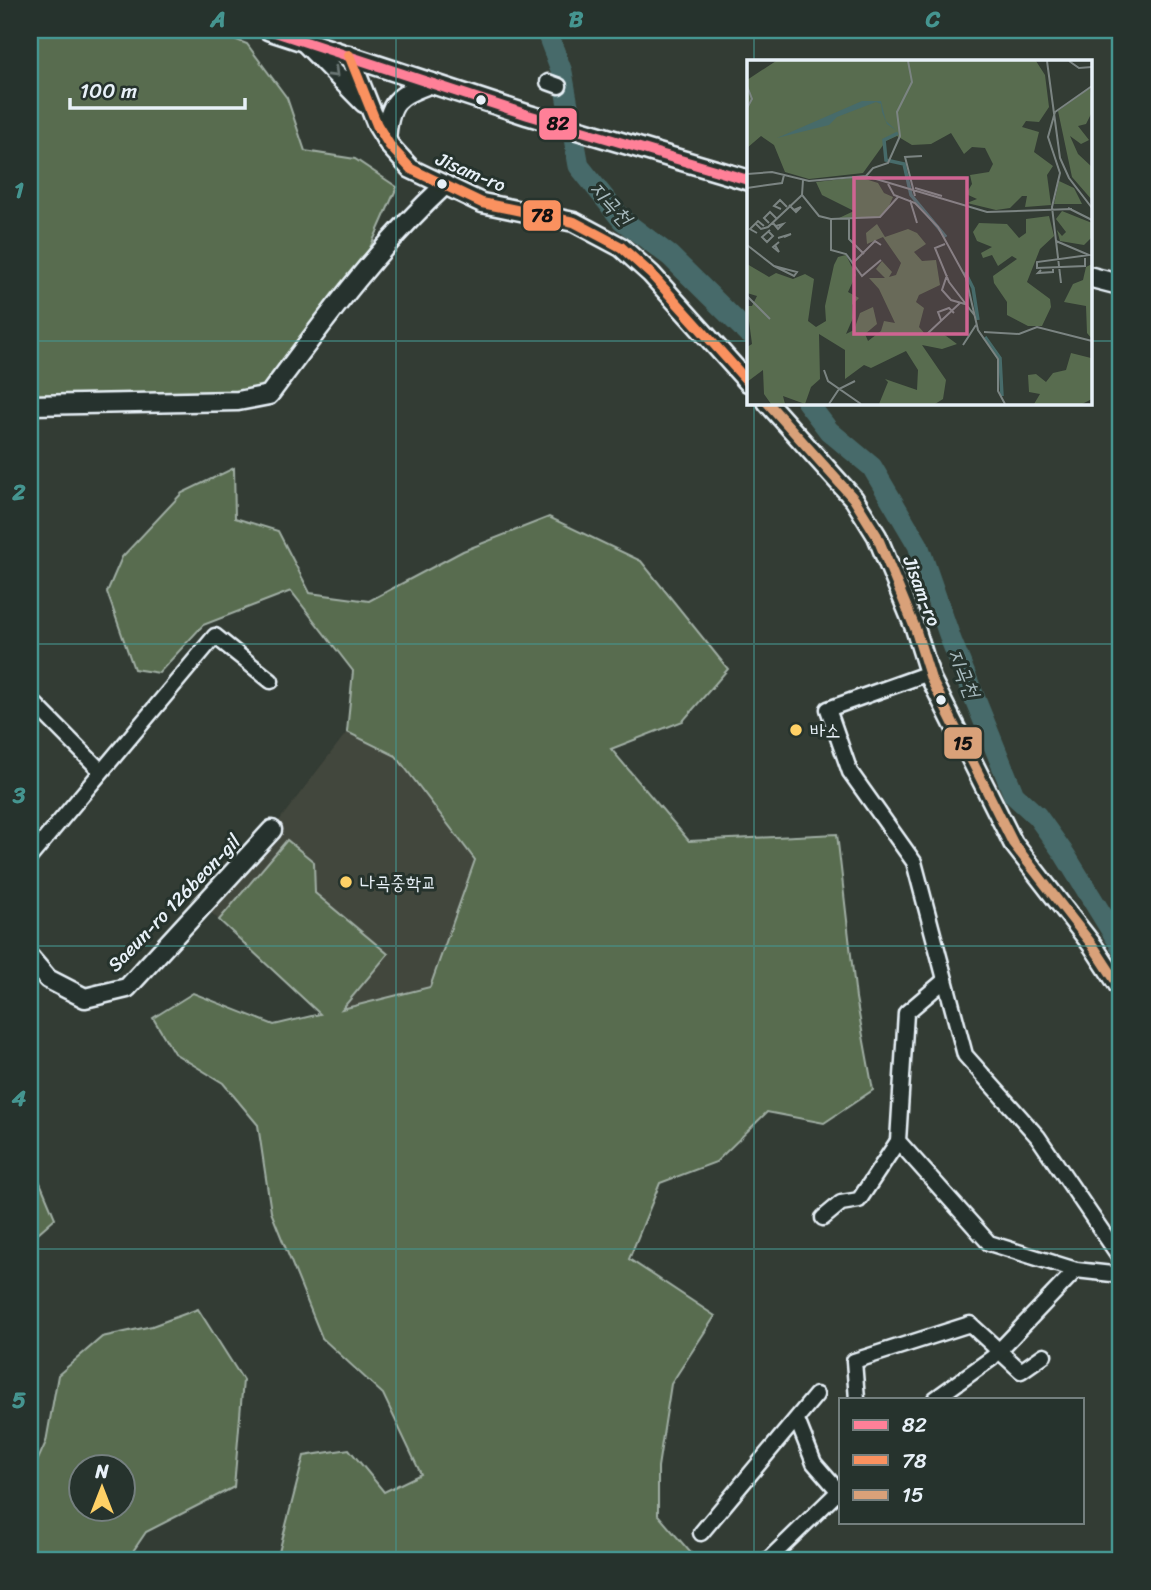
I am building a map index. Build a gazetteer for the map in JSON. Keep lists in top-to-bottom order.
{
  "streets": {
    "street": ["Jisam-ro", "Saeun-ro 126beon-gil"]
  },
  "water": ["지곡천"],
  "places": ["바소", "나곡중학교"],
  "lines": ["transit line 82", "transit line 78", "transit line 15"],
  "legend": ["82", "78", "15"],
  "scale_bar": "100 m",
  "north": "top",
  "grid": {
    "columns": ["A", "B", "C"],
    "rows": [
      "1",
      "2",
      "3",
      "4",
      "5"
    ]
  }
}
